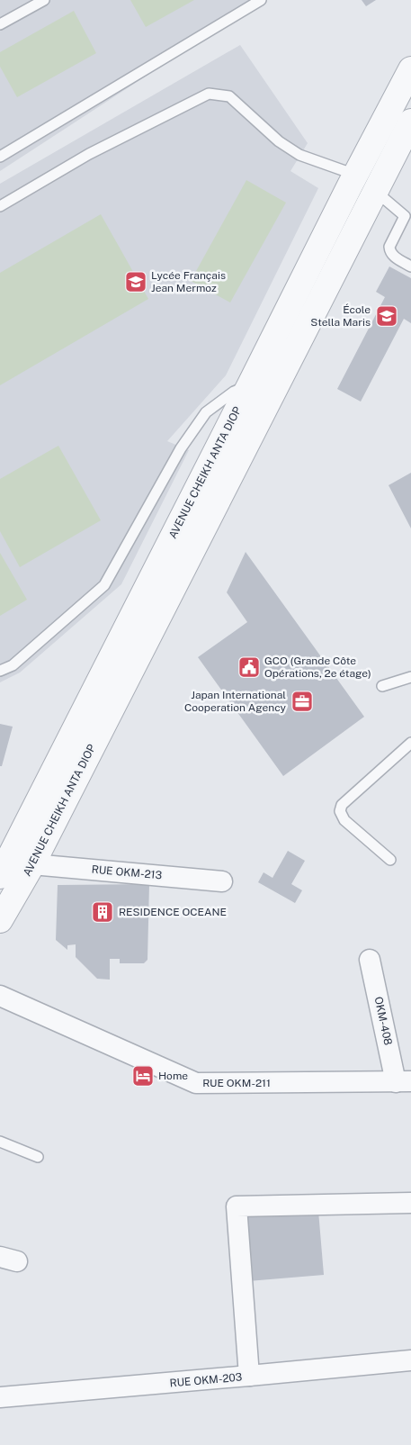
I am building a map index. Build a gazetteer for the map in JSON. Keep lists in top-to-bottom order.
{
  "streets": {
    "street": [
      "AVENUE CHEIKH ANTA DIOP",
      "RUE OKM-213",
      "OKM-408",
      "RUE OKM-211",
      "RUE OKM-203"
    ]
  },
  "crossings": [
    ["AVENUE CHEIKH ANTA DIOP", "RUE OKM-213"],
    ["OKM-408", "RUE OKM-211"]
  ],
  "places": {
    "school or university": ["Lycée Français Jean Mermoz", "École Stella Maris"],
    "public building": ["GCO (Grande Côte Opérations, 2e étage)"],
    "office": ["Japan International Cooperation Agency"],
    "building": ["RESIDENCE OCEANE"],
    "hotel": ["Home"]
  }
}
